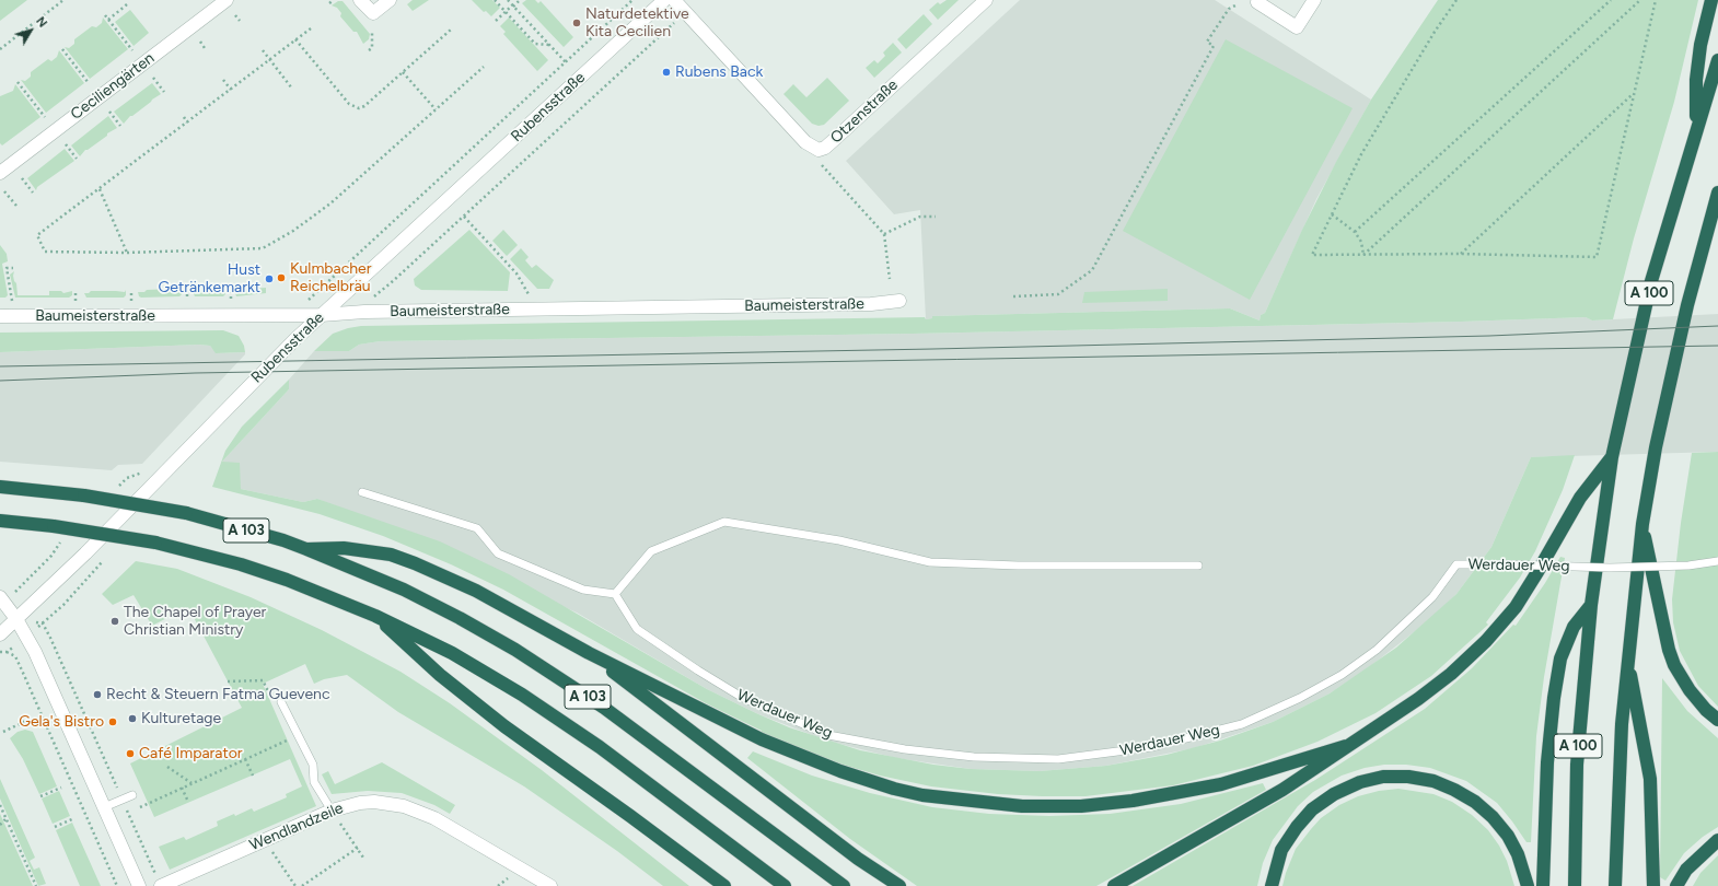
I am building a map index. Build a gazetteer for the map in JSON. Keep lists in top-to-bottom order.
{
  "streets": {
    "highway": ["A 100", "A 103"],
    "street": [
      "Ceciliengärten",
      "Rubensstraße",
      "Otzenstraße",
      "Baumeisterstraße",
      "Wendlandzeile"
    ],
    "lane": ["Werdauer Weg"]
  },
  "crossings": [
    ["Rubensstraße", "Baumeisterstraße"]
  ],
  "places": [
    "Naturdetektive Kita Cecilien",
    "Rubens Back",
    "Kulmbacher Reichelbräu",
    "Hust Getränkemarkt",
    "The Chapel of Prayer Christian Ministry",
    "Recht & Steuern Fatma Guevenc",
    "Kulturetage",
    "Gela's Bistro",
    "Café Imparator"
  ],
  "north": "top right"
}
